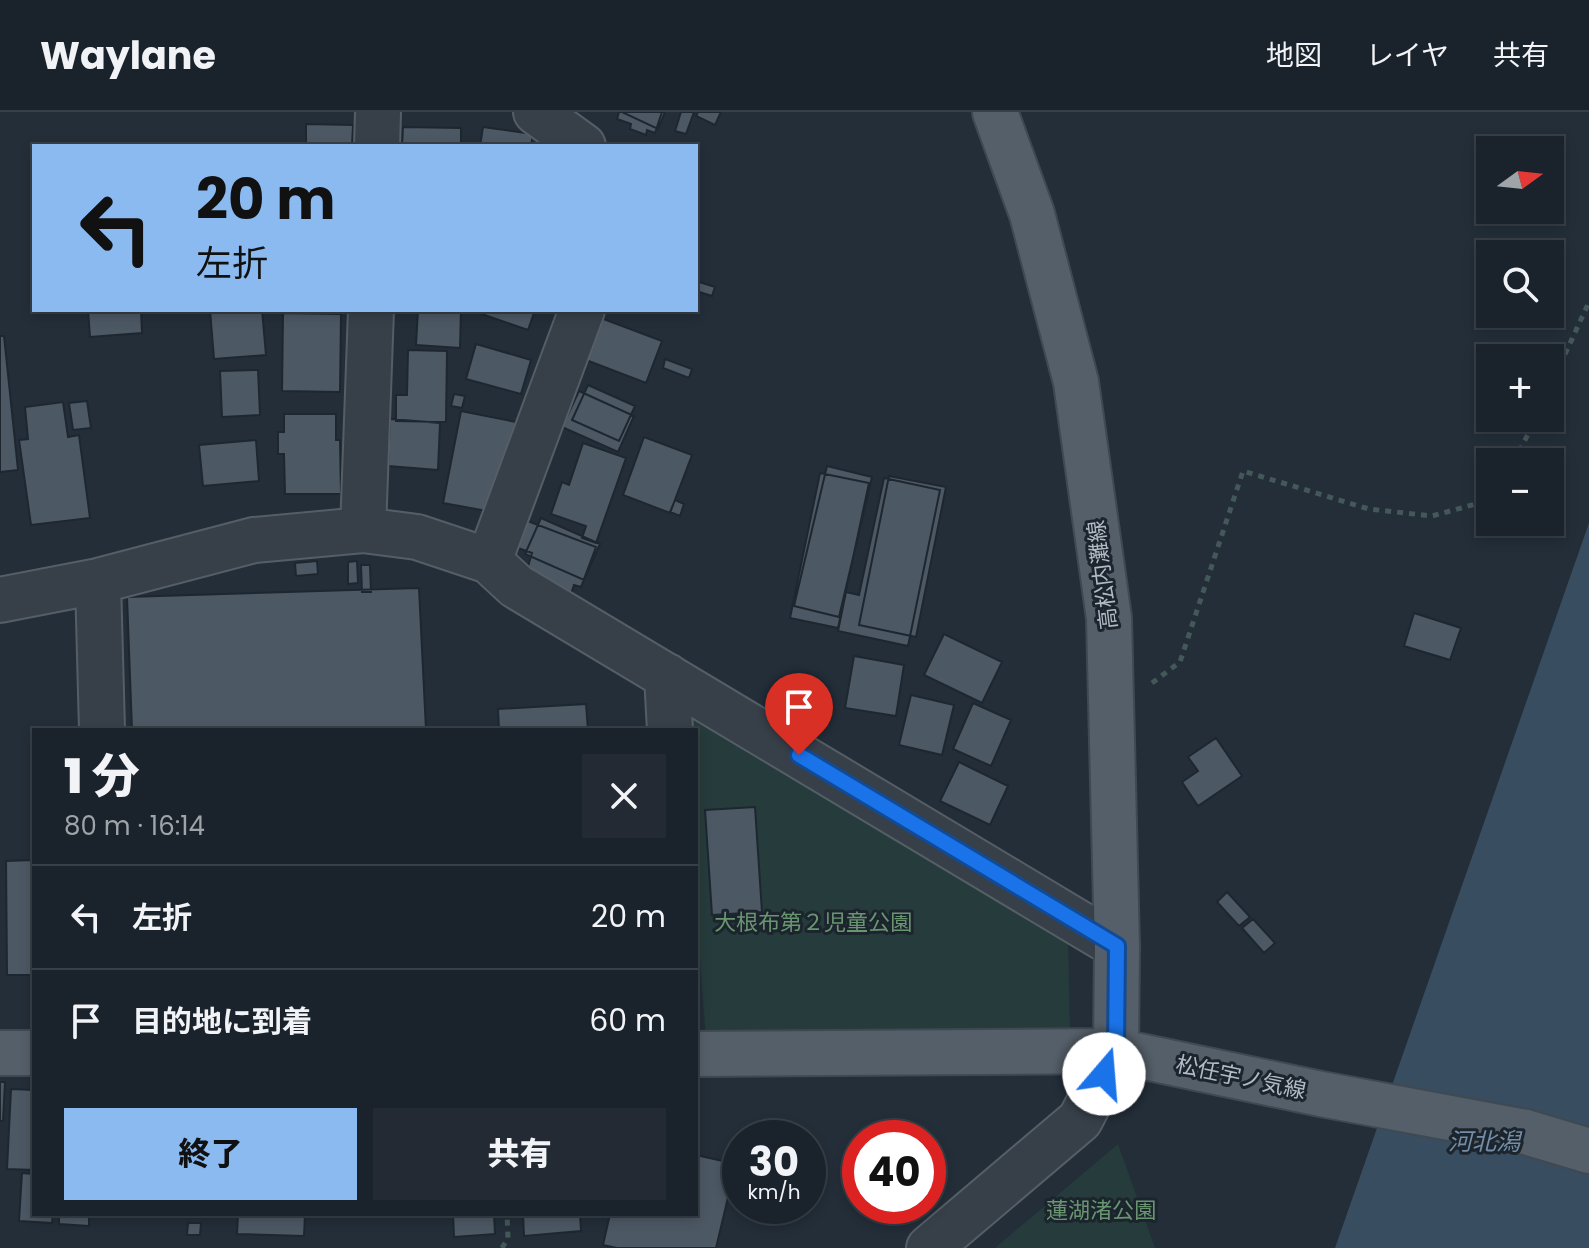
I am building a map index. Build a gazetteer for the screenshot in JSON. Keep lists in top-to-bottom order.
{
  "streets": {
    "main road": ["高松内灘線", "松任宇ノ気線"]
  },
  "crossings": [
    ["高松内灘線", "松任宇ノ気線"]
  ],
  "water": ["河北潟"],
  "parks": ["大根布第２児童公園", "蓮湖渚公園"],
  "north": "right",
  "page": {
    "header": "Waylane",
    "nav": ["地図", "レイヤ", "共有"],
    "map_buttons": ["+", "−"],
    "turn": ["20 m", "左折"],
    "heading": ["1 分", "80 m · 16:14"],
    "list": [
      {
        "name": "左折",
        "value": "20 m"
      },
      {
        "name": "目的地に到着",
        "value": "60 m"
      }
    ],
    "buttons": ["終了", "共有"],
    "speed": "30 km/h",
    "limit": "40"
  }
}
